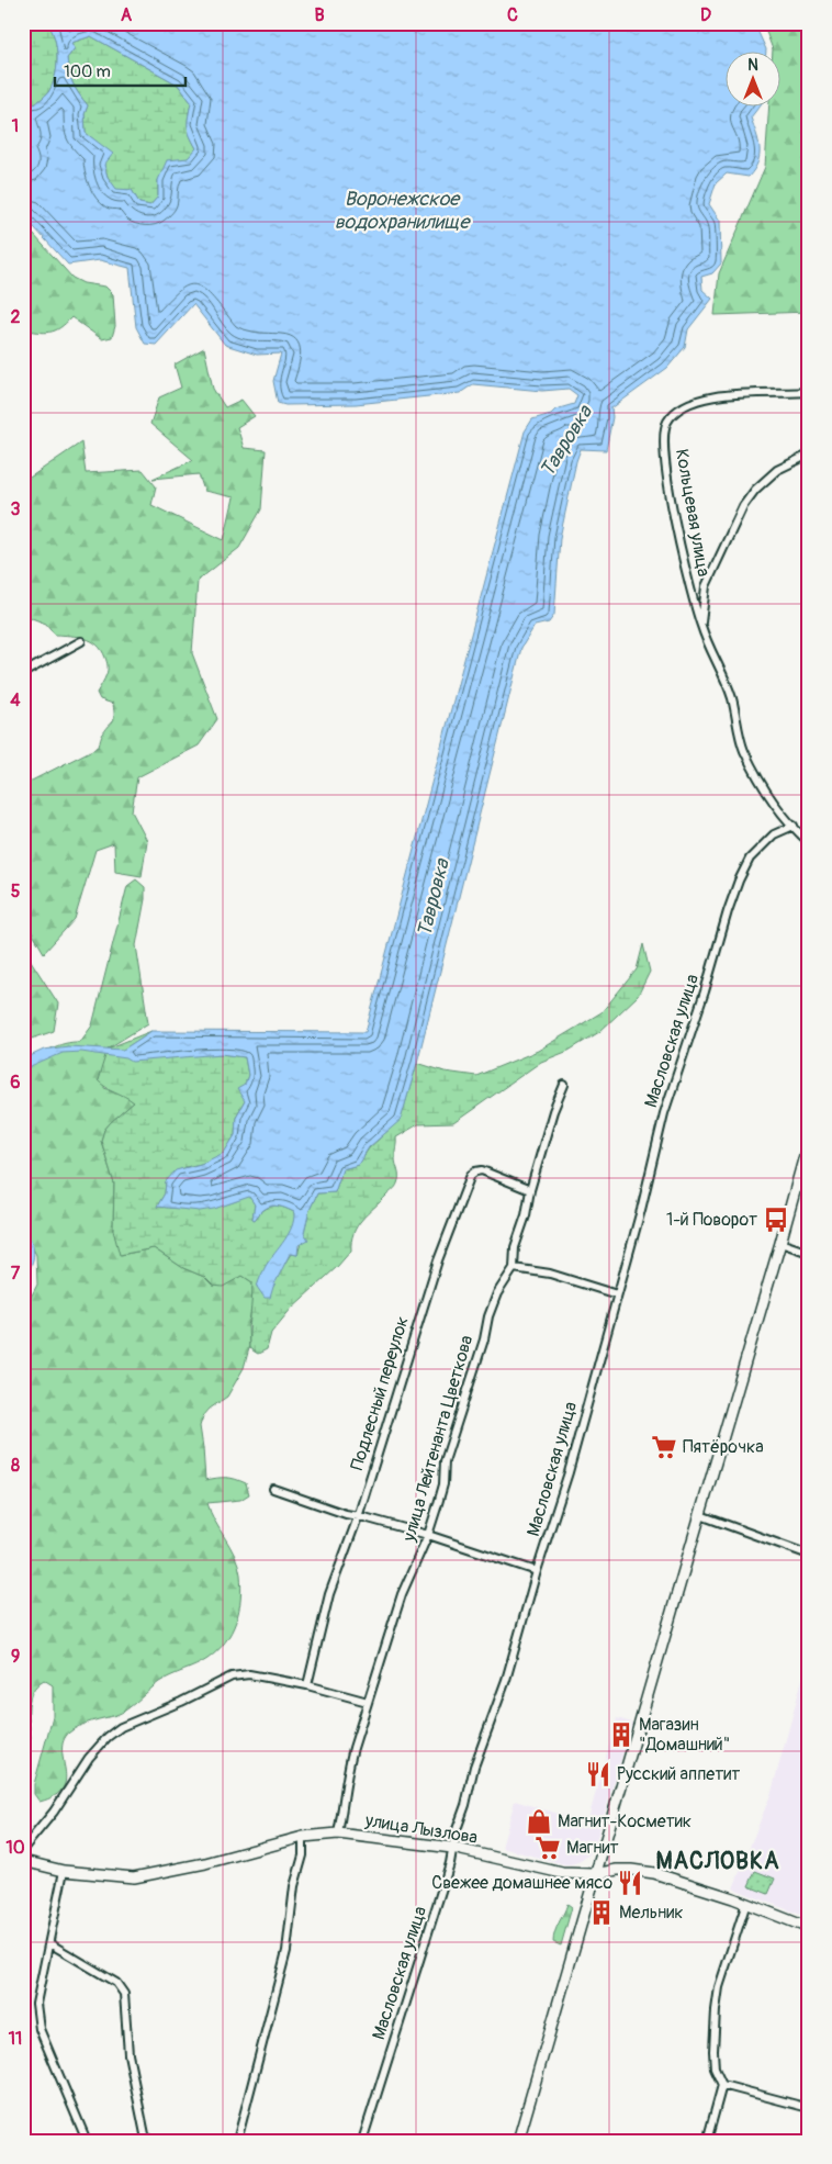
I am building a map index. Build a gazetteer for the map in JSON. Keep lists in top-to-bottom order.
{
  "streets": {
    "main road": ["улица Лызлова"],
    "street": [
      "Кольцевая улица",
      "Масловская улица",
      "Подлесный переулок",
      "улица Лейтенанта Цветкова"
    ]
  },
  "crossings": [
    ["Кольцевая улица", "Масловская улица"],
    ["Масловская улица", "улица Лызлова"],
    ["Подлесный переулок", "улица Лейтенанта Цветкова"],
    ["улица Лейтенанта Цветкова", "улица Лызлова"]
  ],
  "districts": ["МАСЛОВКА"],
  "water": ["Воронежское водохранилище", "Тавровка"],
  "places": {
    "bus stop": ["1-й Поворот"],
    "supermarket": ["Пятёрочка", "Магнит"],
    "building": ["Магазин \"Домашний\"", "Мельник"],
    "restaurant": ["Русский аппетит", "Свежее домашнее мясо"],
    "shop": ["Магнит-Косметик"]
  },
  "scale_bar": "100 m",
  "north": "top",
  "grid": {
    "columns": [
      "A",
      "B",
      "C",
      "D"
    ],
    "rows": [
      "1",
      "2",
      "3",
      "4",
      "5",
      "6",
      "7",
      "8",
      "9",
      "10",
      "11"
    ]
  }
}
